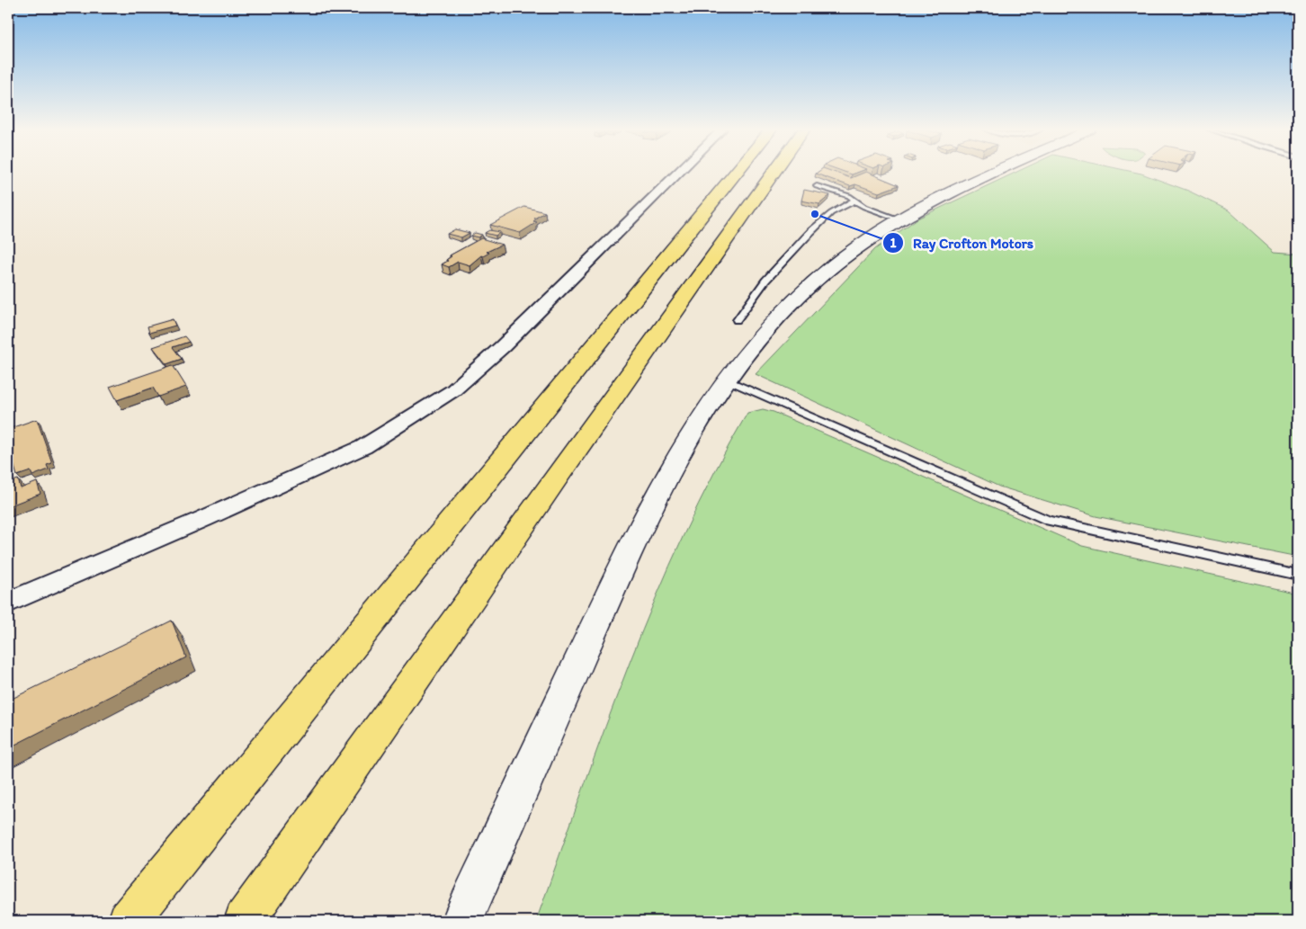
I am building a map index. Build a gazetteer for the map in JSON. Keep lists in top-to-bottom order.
{
  "places": ["Ray Crofton Motors"]
}
